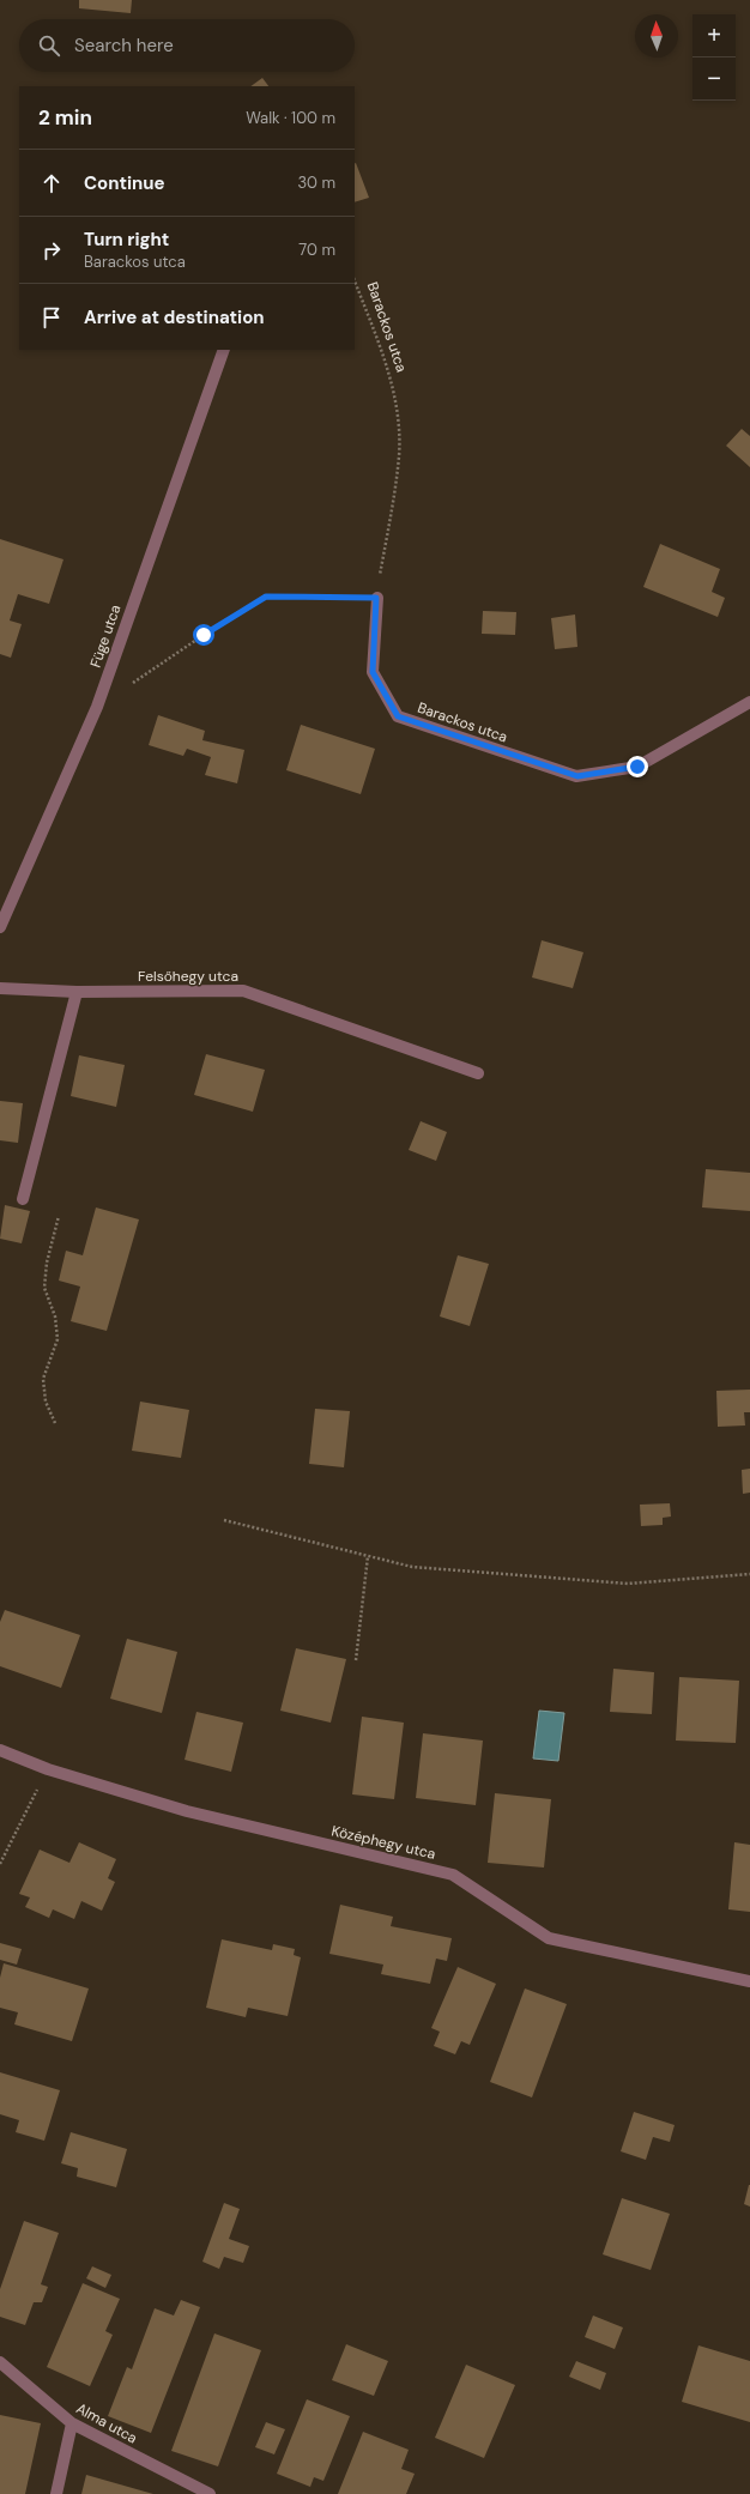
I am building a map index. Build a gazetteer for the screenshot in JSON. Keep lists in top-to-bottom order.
{
  "streets": {
    "street": [
      "Barackos utca",
      "Füge utca",
      "Felsőhegy utca",
      "Középhegy utca",
      "Alma utca"
    ]
  },
  "north": "top",
  "page": {
    "map_buttons": ["+", "−"],
    "search": "Search here",
    "heading": ["2 min", "Walk · 100 m"],
    "list": [
      ["Continue", "30 m"],
      ["Turn right", "Barackos utca", "70 m"],
      "Arrive at destination"
    ]
  }
}
